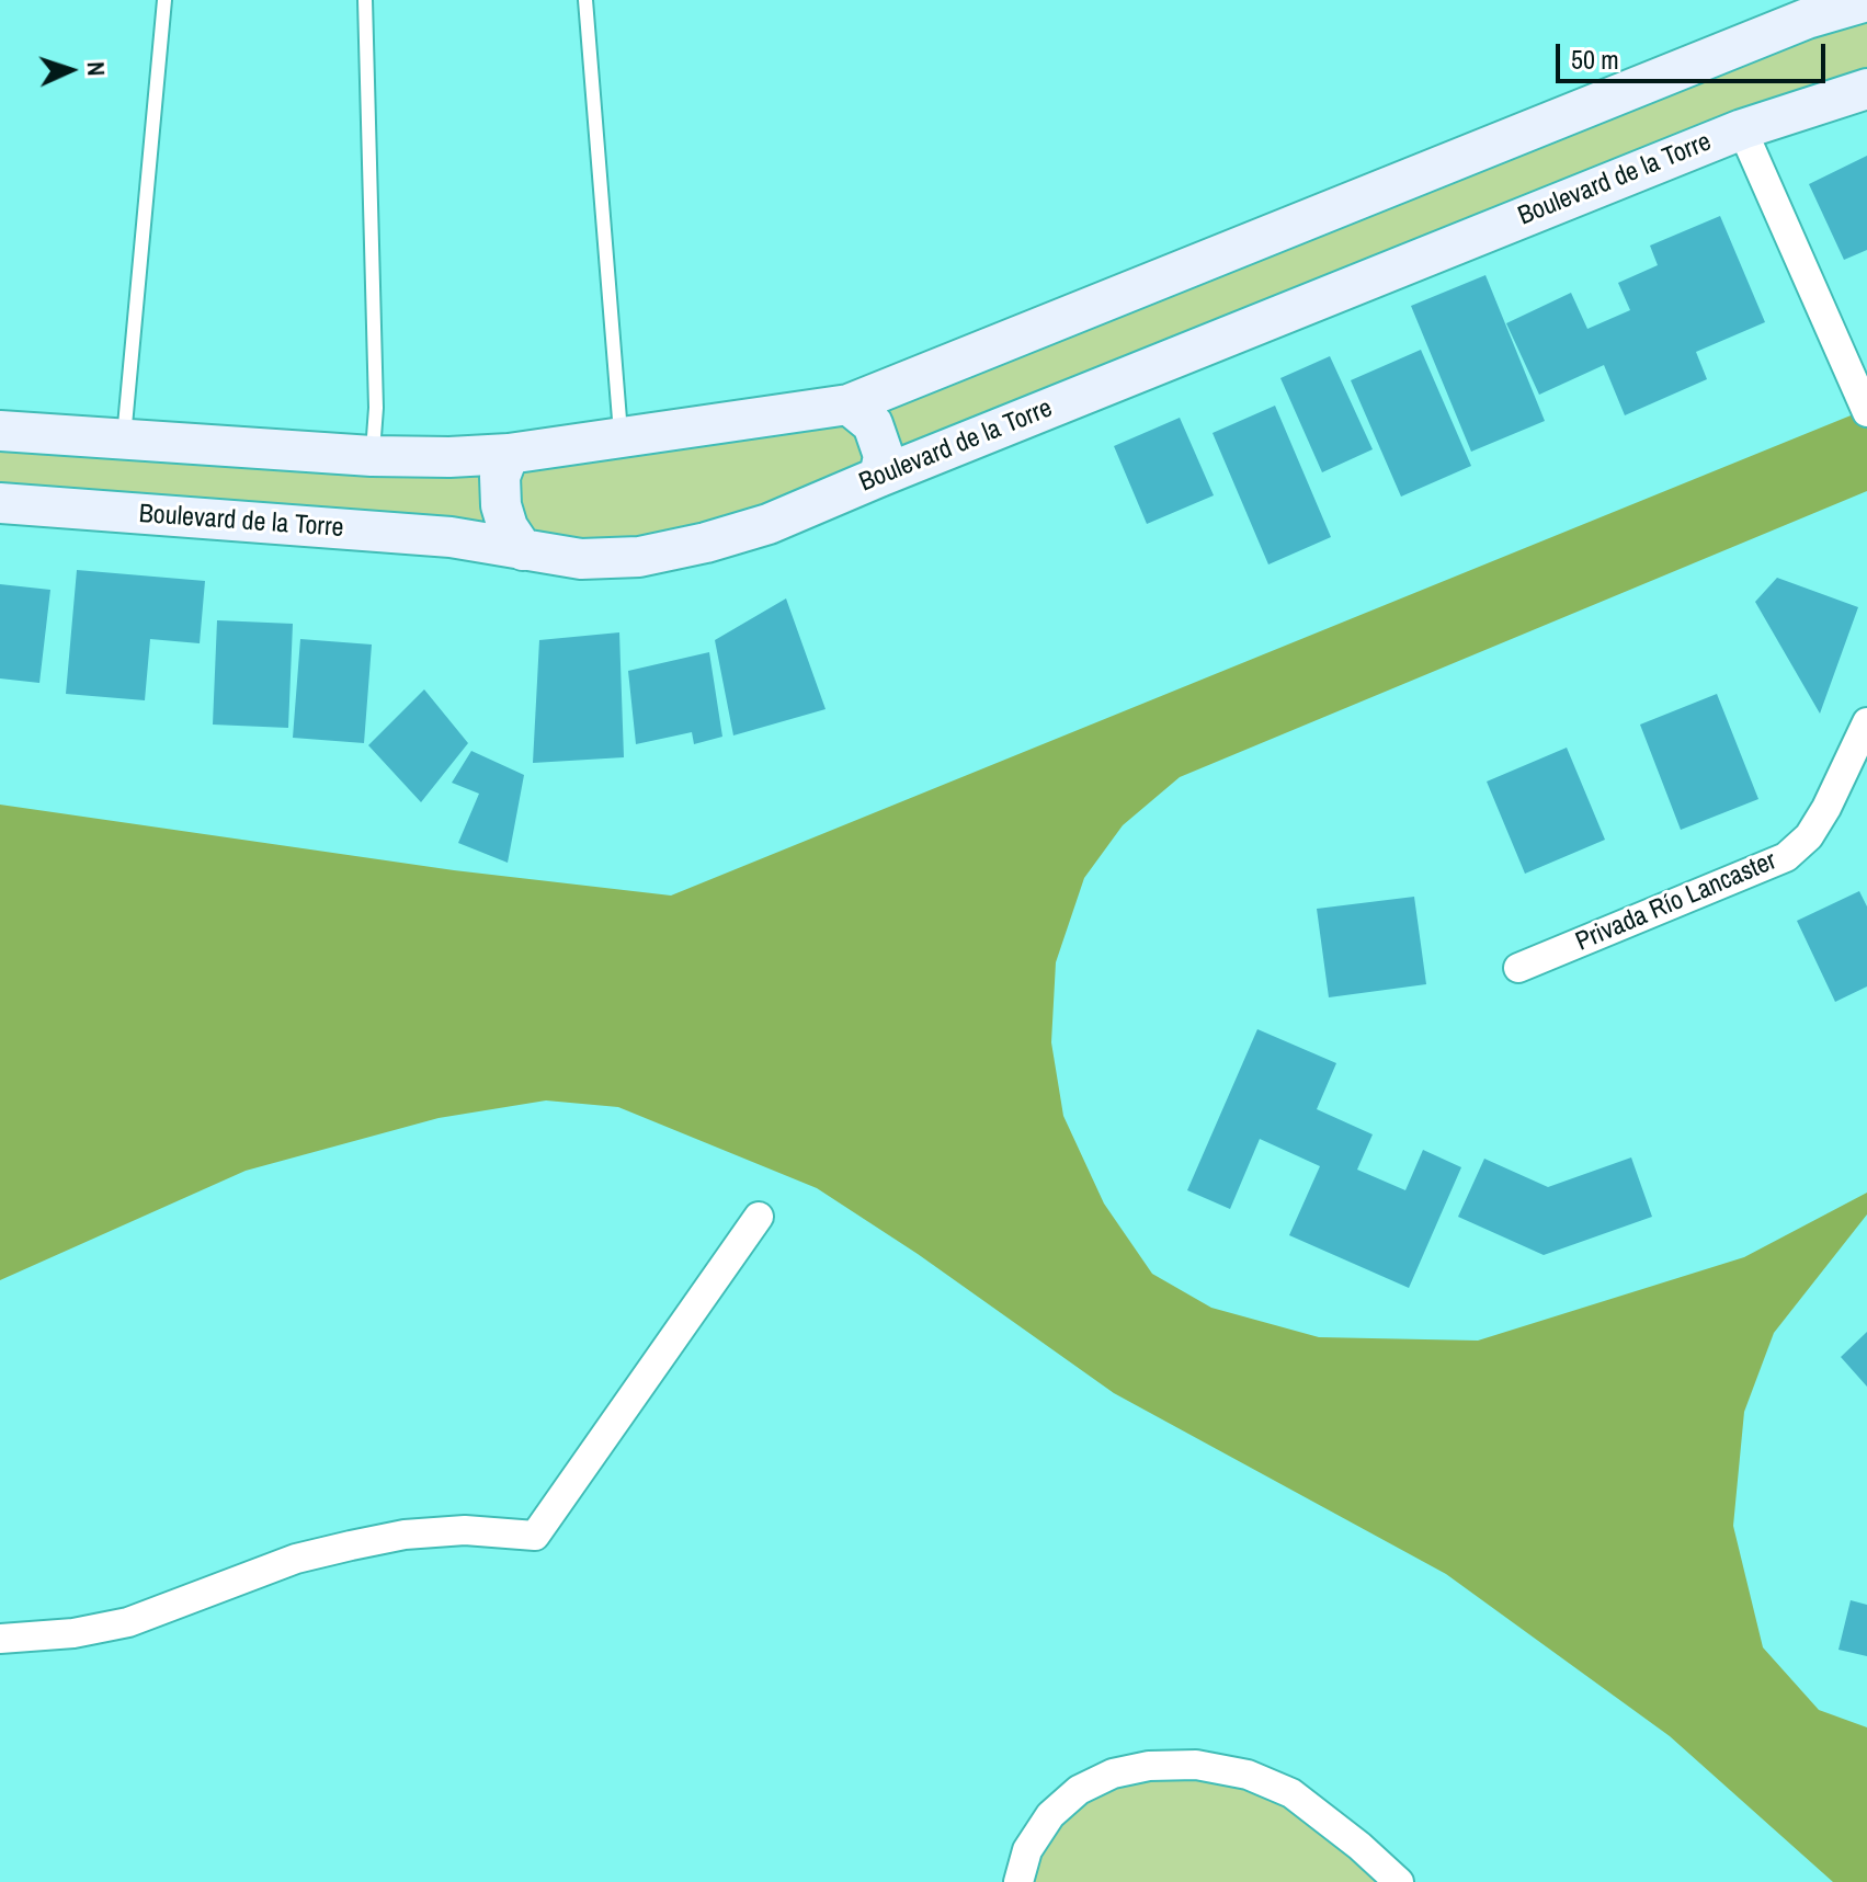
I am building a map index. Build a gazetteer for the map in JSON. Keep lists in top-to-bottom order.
{
  "streets": {
    "street": ["Boulevard de la Torre", "Privada Río Lancaster"]
  },
  "scale_bar": "50 m",
  "north": "right"
}
